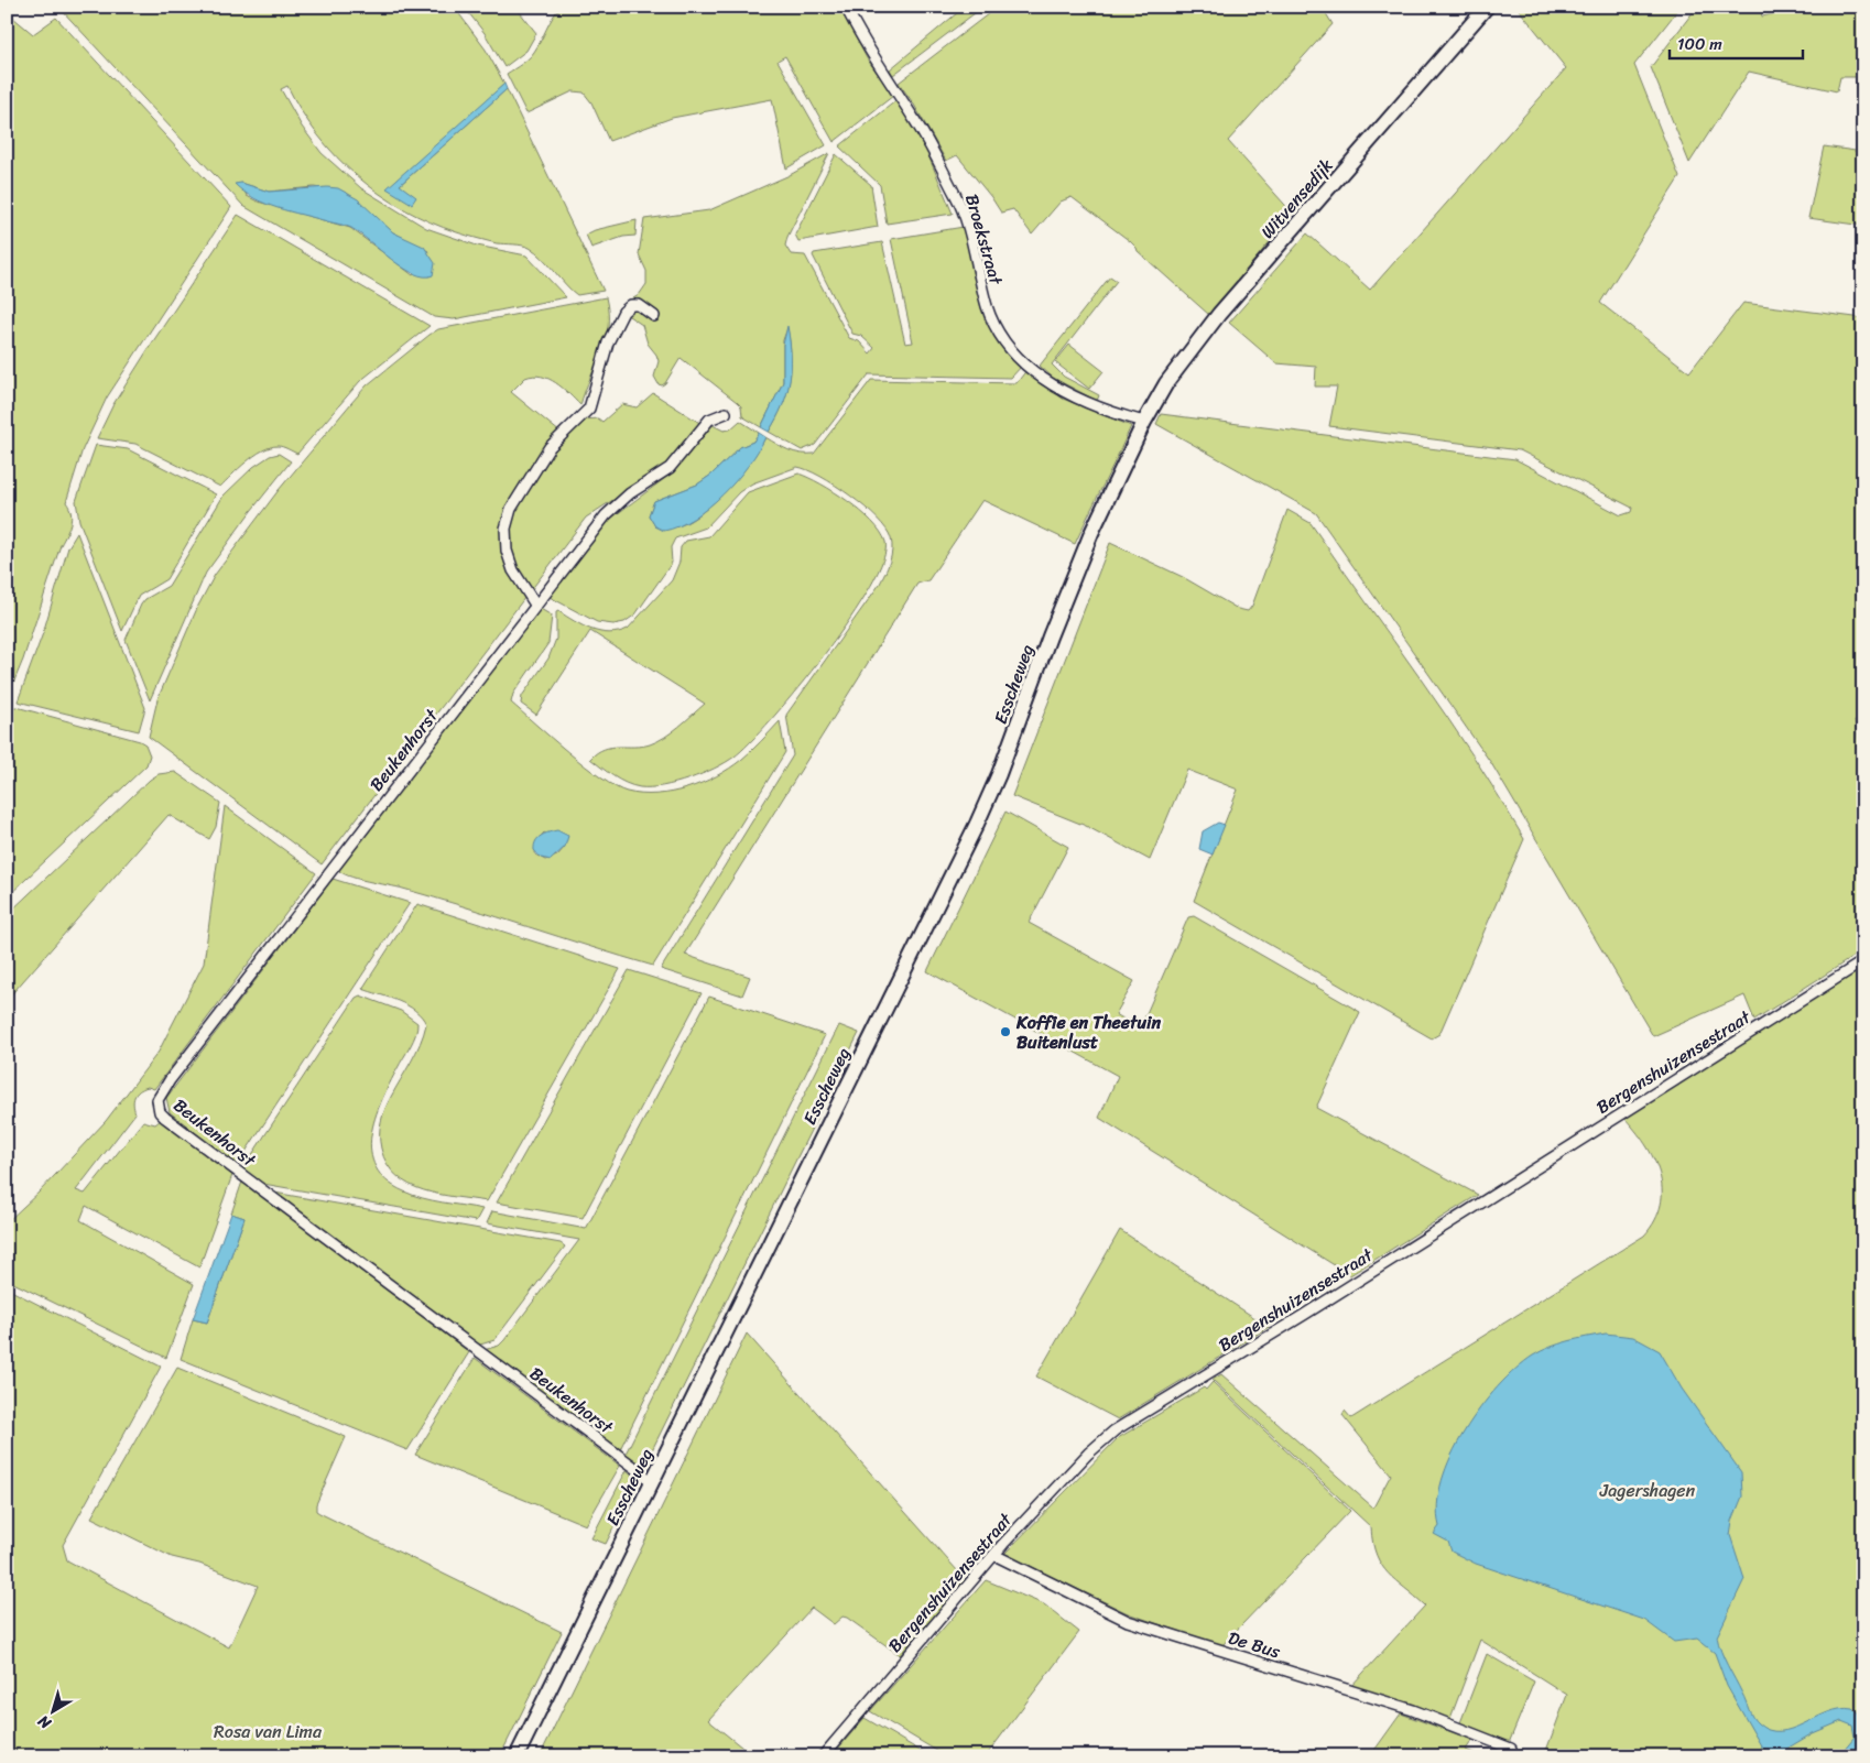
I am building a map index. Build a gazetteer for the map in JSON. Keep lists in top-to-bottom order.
{
  "streets": {
    "street": [
      "Witvensedijk",
      "Broekstraat",
      "Esscheweg",
      "Beukenhorst",
      "Bergenshuizensestraat",
      "De Bus"
    ]
  },
  "crossings": [
    ["Witvensedijk", "Broekstraat"],
    ["Witvensedijk", "Esscheweg"],
    ["Broekstraat", "Esscheweg"],
    ["Esscheweg", "Beukenhorst"],
    ["Bergenshuizensestraat", "De Bus"]
  ],
  "parks": ["Jagershagen", "Rosa van Lima"],
  "places": ["Koffie en Theetuin Buitenlust"],
  "scale_bar": "100 m",
  "north": "bottom left"
}
